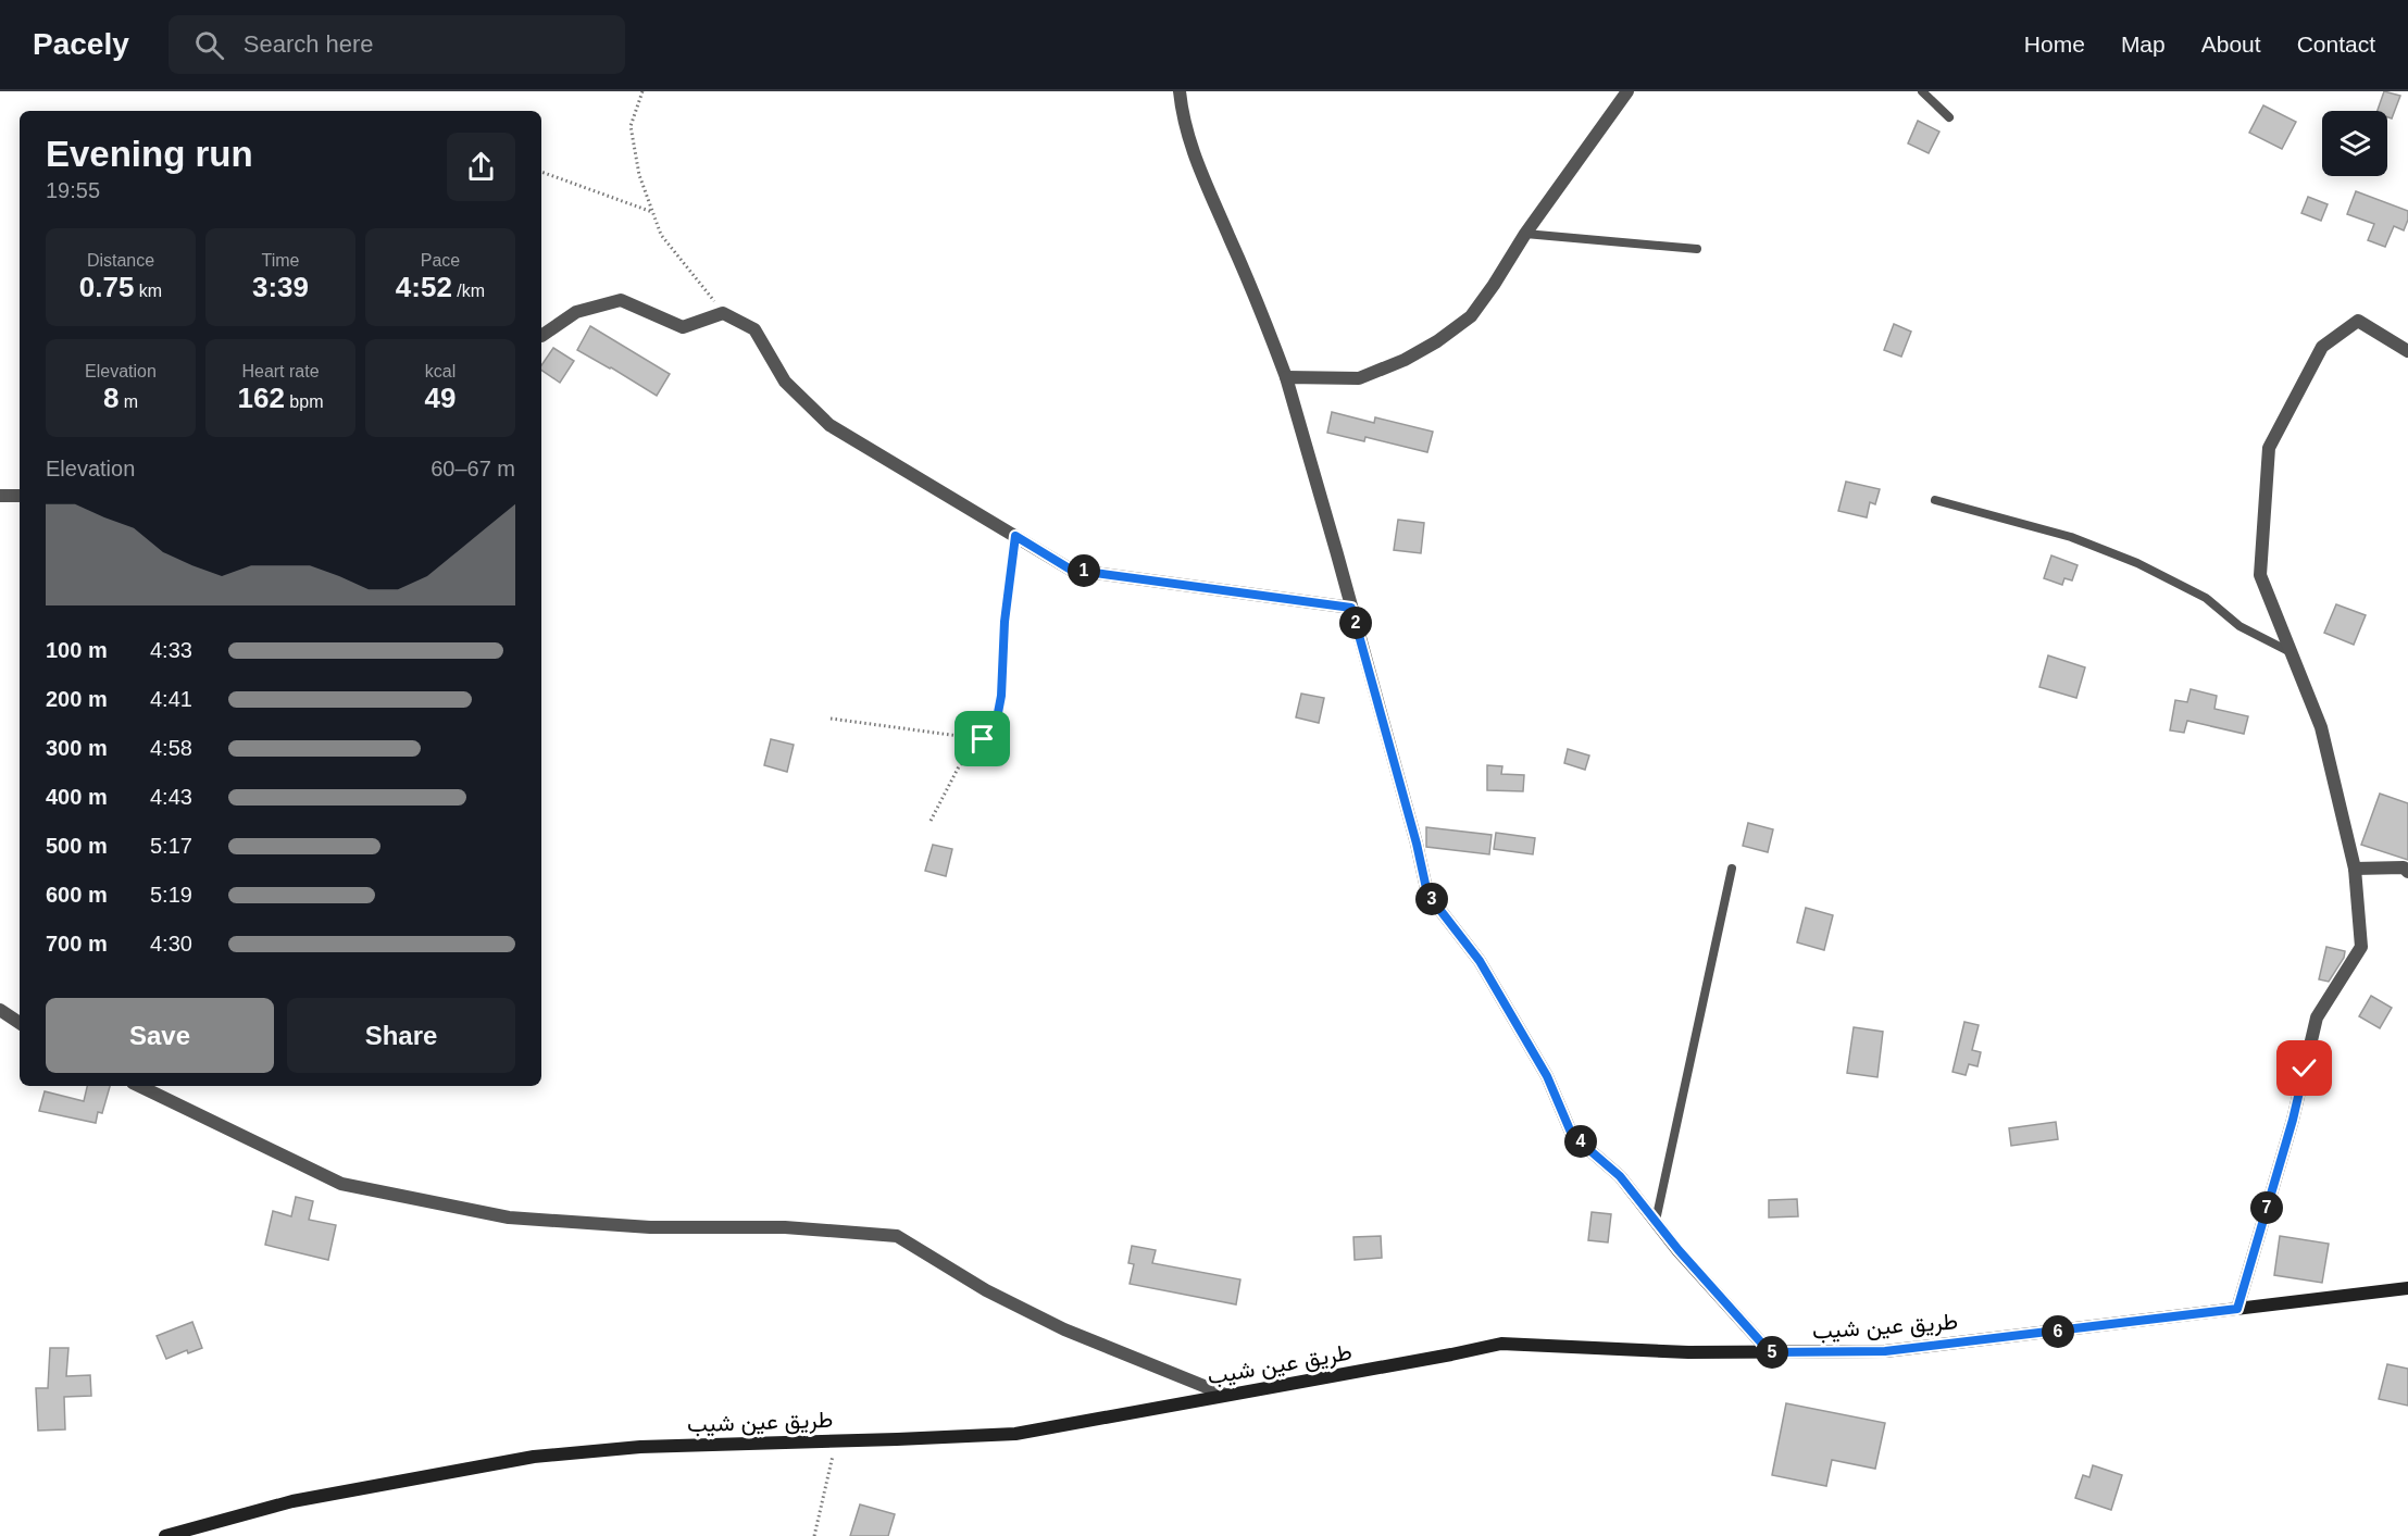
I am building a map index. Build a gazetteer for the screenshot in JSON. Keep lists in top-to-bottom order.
{
  "streets": {
    "main road": ["طريق عين شيب"]
  },
  "page": {
    "header": "Pacely",
    "search": "Search here",
    "nav": [
      "Home",
      "Map",
      "About",
      "Contact"
    ],
    "heading": ["Evening run", "19:55"],
    "stats": [
      ["Distance", "0.75 km"],
      ["Time", "3:39"],
      ["Pace", "4:52 /km"],
      ["Elevation", "8 m"],
      ["Heart rate", "162 bpm"],
      ["kcal", "49"]
    ],
    "chart": ["Elevation", "60–67 m"],
    "pins": [
      "1",
      "2",
      "3",
      "4",
      "7",
      "6",
      "5"
    ],
    "list": [
      {
        "name": "100 m",
        "note": "4:33"
      },
      {
        "name": "200 m",
        "note": "4:41"
      },
      {
        "name": "300 m",
        "note": "4:58"
      },
      {
        "name": "400 m",
        "note": "4:43"
      },
      {
        "name": "500 m",
        "note": "5:17"
      },
      {
        "name": "600 m",
        "note": "5:19"
      },
      {
        "name": "700 m",
        "note": "4:30"
      }
    ],
    "buttons": ["Save", "Share"]
  }
}
